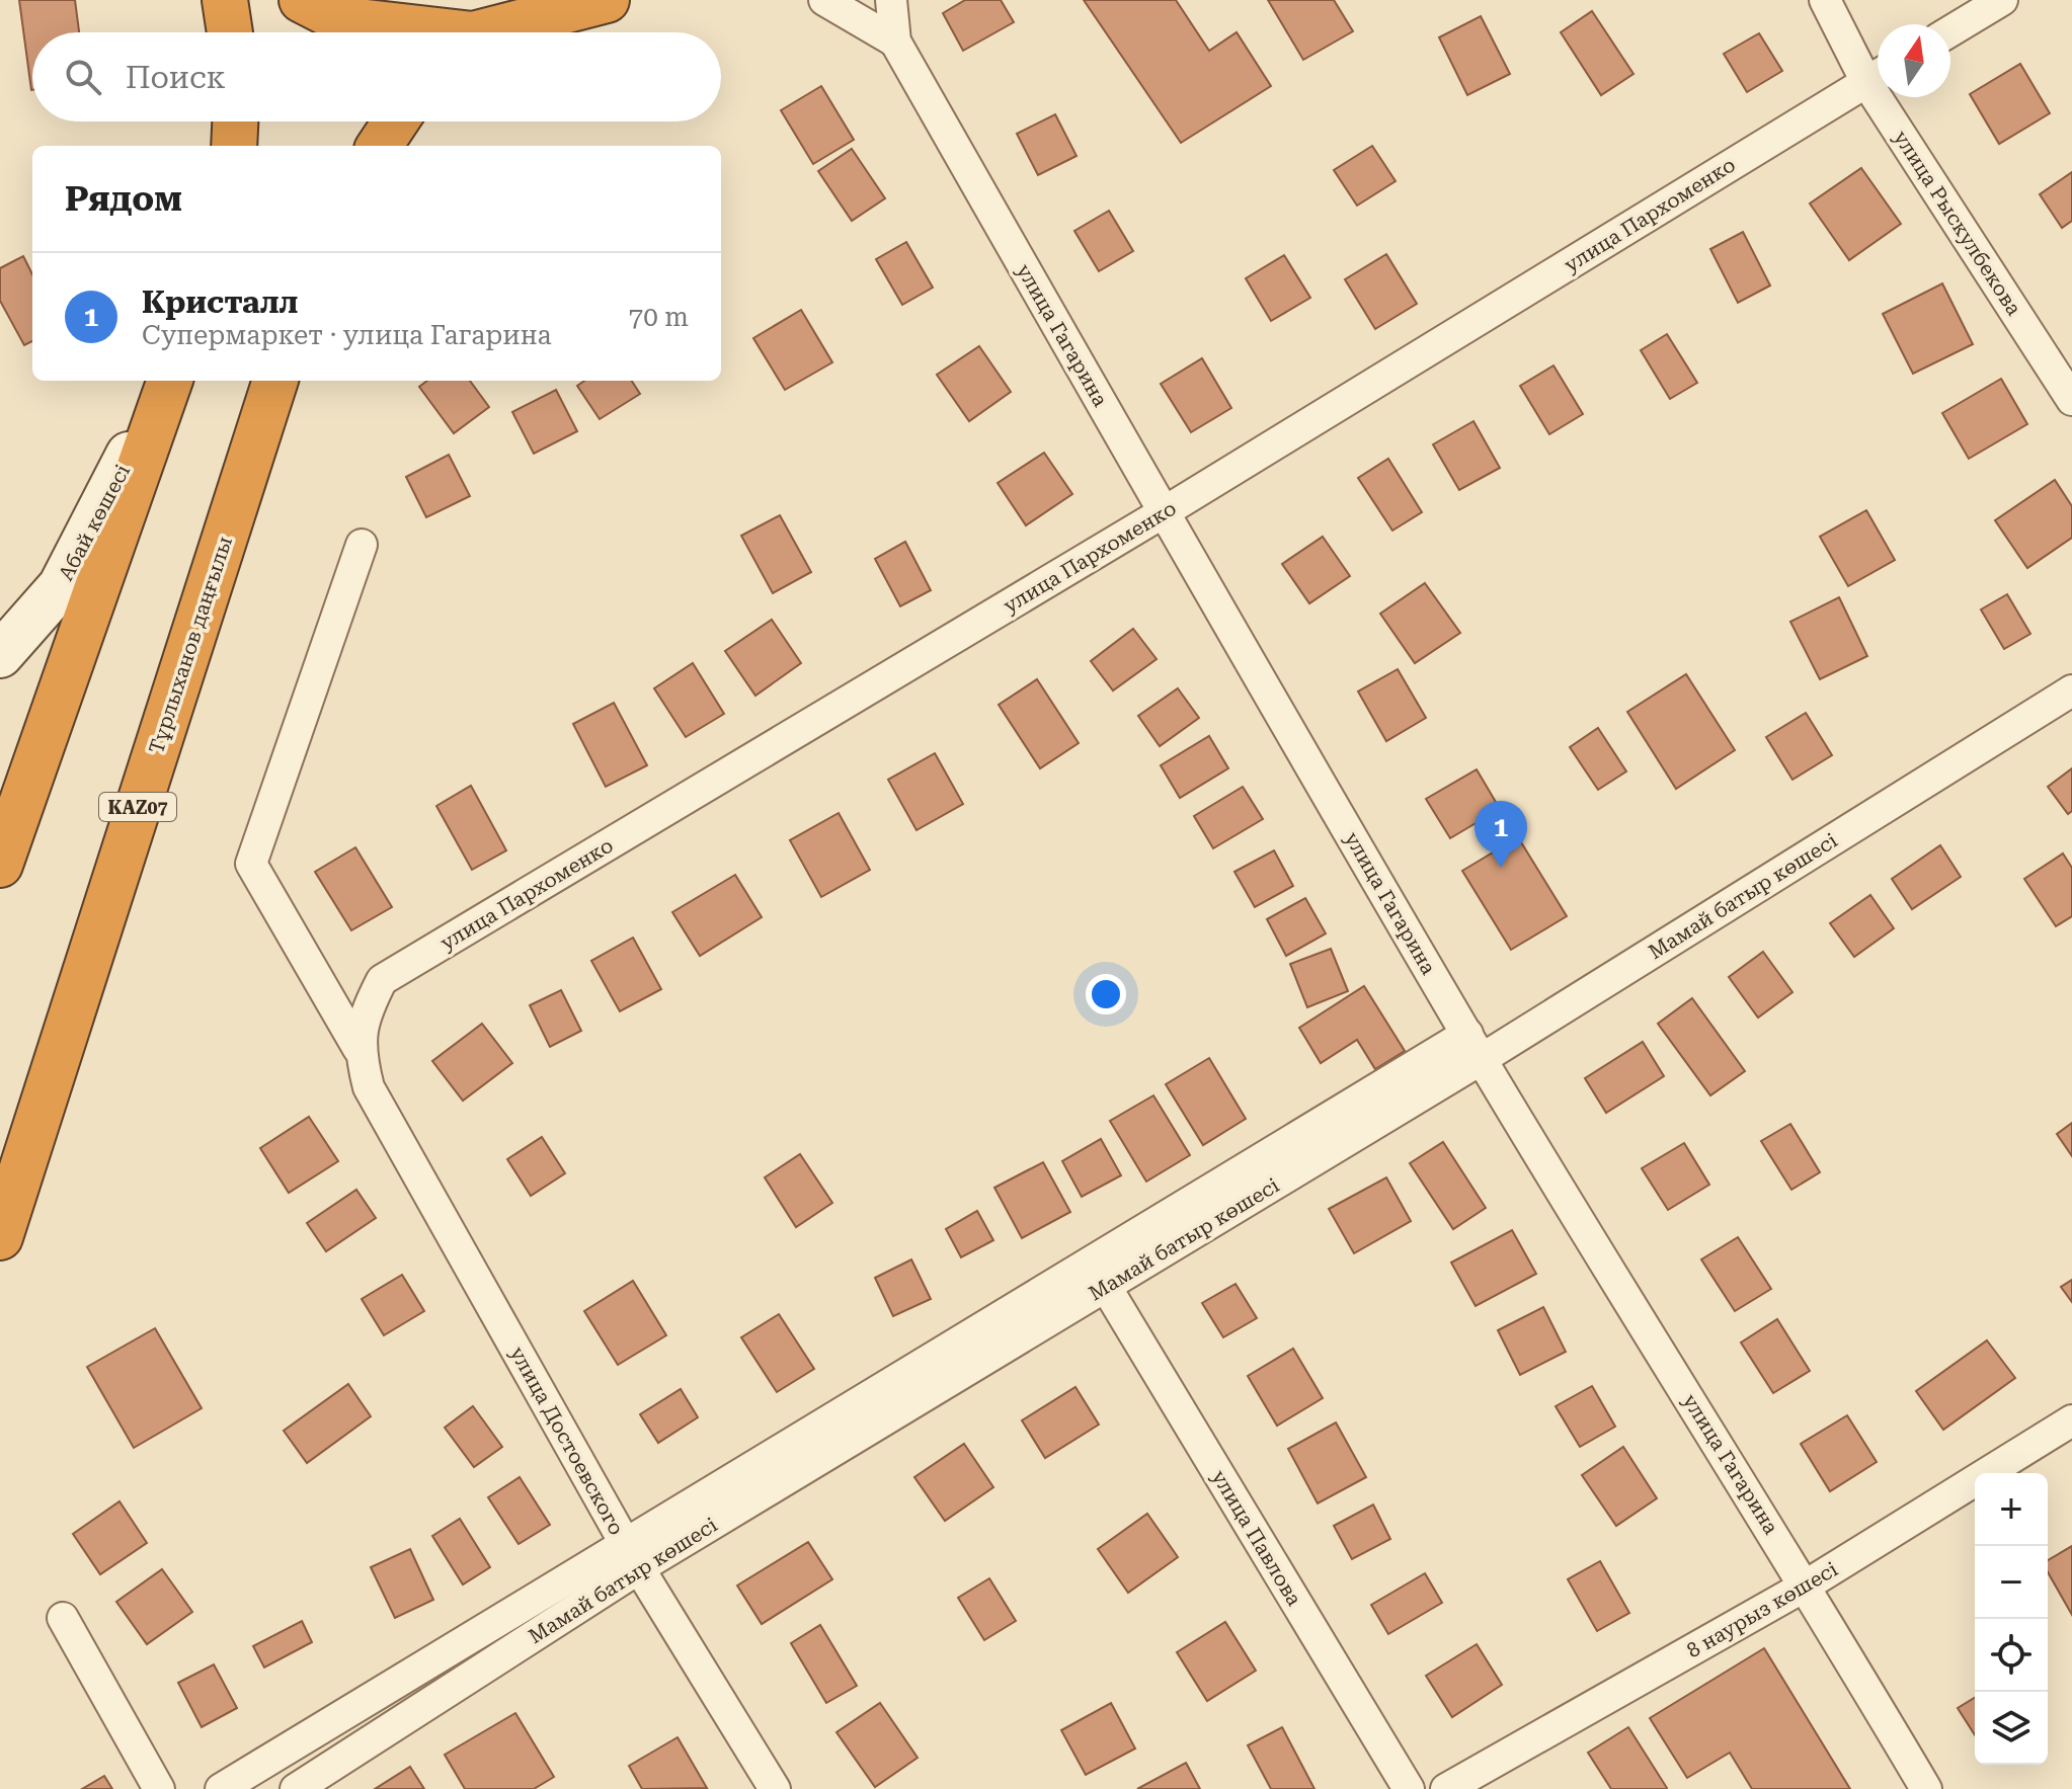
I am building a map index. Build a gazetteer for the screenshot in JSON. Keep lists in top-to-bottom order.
{
  "streets": {
    "highway": ["Тұрлыханов даңғылы", "KAZ07"],
    "main road": ["Абай көшесі"],
    "street": [
      "улица Пархоменко",
      "улица Рыскулбекова",
      "улица Гагарина",
      "Мамай батыр көшесі",
      "улица Достоевского",
      "улица Павлова",
      "8 наурыз көшесі"
    ]
  },
  "crossings": [
    ["улица Пархоменко", "улица Рыскулбекова"],
    ["улица Пархоменко", "улица Гагарина"],
    ["улица Пархоменко", "улица Достоевского"],
    ["улица Гагарина", "Мамай батыр көшесі"],
    ["улица Гагарина", "8 наурыз көшесі"],
    ["Мамай батыр көшесі", "улица Достоевского"],
    ["Мамай батыр көшесі", "улица Павлова"]
  ],
  "north": "top",
  "page": {
    "search": "Поиск",
    "heading": "Рядом",
    "list": [
      {
        "mark": "1",
        "name": "Кристалл",
        "note": "Супермаркет · улица Гагарина",
        "value": "70 m"
      }
    ],
    "pins": "1",
    "map_buttons": ["+", "−"]
  }
}
